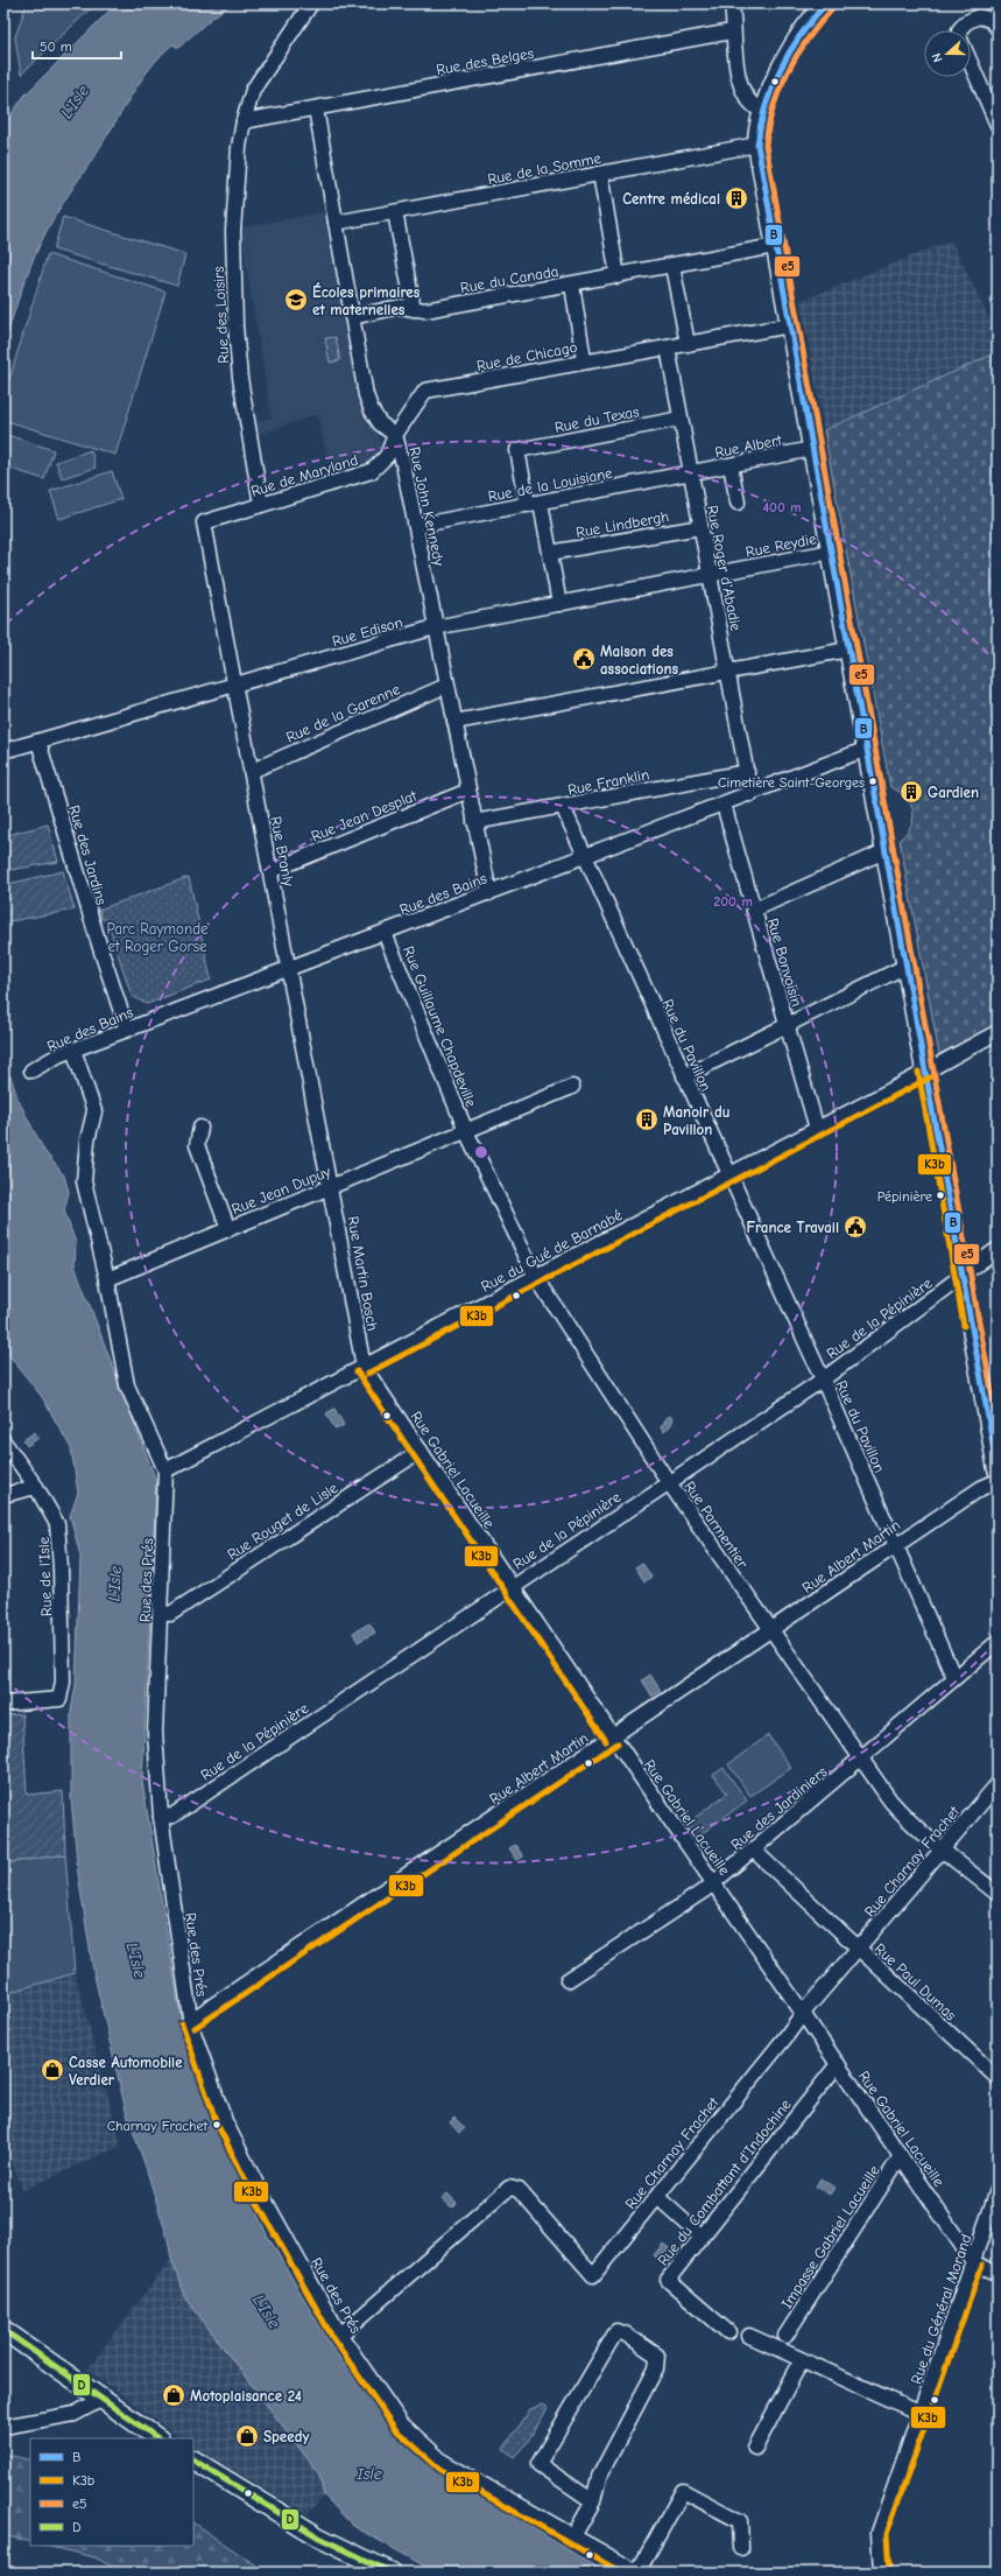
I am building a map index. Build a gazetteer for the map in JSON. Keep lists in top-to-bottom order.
{
  "streets": {
    "street": [
      "Rue des Belges",
      "Rue de la Somme",
      "Rue du Canada",
      "Rue des Loisirs",
      "Rue de Chicago",
      "Rue du Texas",
      "Rue Albert",
      "Rue de Maryland",
      "Rue de la Louisiane",
      "Rue John Kennedy",
      "Rue Lindbergh",
      "Rue Reydie",
      "Rue Roger d'Abadie",
      "Rue Edison",
      "Rue de la Garenne",
      "Rue Franklin",
      "Rue Jean Desplat",
      "Rue Branly",
      "Rue des Jardins",
      "Rue des Bains",
      "Rue Bonvoisin",
      "Rue Guillaume Chapdeville",
      "Rue du Pavillon",
      "Rue Jean Dupuy",
      "Rue du Gué de Barnabé",
      "Rue Martin Bosch",
      "Rue de la Pépinière",
      "Rue Gabriel Lacueille",
      "Rue Rouget de Lisle",
      "Rue Parmentier",
      "Rue Albert Martin",
      "Rue de l'Isle",
      "Rue des Prés",
      "Rue des Jardiniers",
      "Rue Charnay Frachet",
      "Rue Paul Dumas",
      "Rue du Combattant d'Indochine",
      "Impasse Gabriel Lacueille",
      "Rue du Général Morand"
    ]
  },
  "crossings": [
    ["Rue des Belges", "Rue des Loisirs"],
    ["Rue des Belges", "Rue John Kennedy"],
    ["Rue de la Somme", "Rue John Kennedy"],
    ["Rue du Canada", "Rue John Kennedy"],
    ["Rue des Loisirs", "Rue de Maryland"],
    ["Rue de Chicago", "Rue de Maryland"],
    ["Rue de Chicago", "Rue John Kennedy"],
    ["Rue de Chicago", "Rue Roger d'Abadie"],
    ["Rue du Texas", "Rue de la Louisiane"],
    ["Rue du Texas", "Rue Roger d'Abadie"],
    ["Rue Albert", "Rue de la Louisiane"],
    ["Rue Albert", "Rue Roger d'Abadie"],
    ["Rue de Maryland", "Rue John Kennedy"],
    ["Rue de Maryland", "Rue Branly"],
    ["Rue de la Louisiane", "Rue John Kennedy"],
    ["Rue de la Louisiane", "Rue Roger d'Abadie"],
    ["Rue John Kennedy", "Rue Edison"],
    ["Rue John Kennedy", "Rue de la Garenne"],
    ["Rue John Kennedy", "Rue Franklin"],
    ["Rue John Kennedy", "Rue Jean Desplat"],
    ["Rue John Kennedy", "Rue des Bains"],
    ["Rue Lindbergh", "Rue Roger d'Abadie"],
    ["Rue Reydie", "Rue Roger d'Abadie"],
    ["Rue Reydie", "Rue Edison"],
    ["Rue Roger d'Abadie", "Rue Edison"],
    ["Rue Roger d'Abadie", "Rue Franklin"],
    ["Rue Roger d'Abadie", "Rue des Bains"],
    ["Rue Edison", "Rue Branly"],
    ["Rue Edison", "Rue des Jardins"],
    ["Rue de la Garenne", "Rue Branly"],
    ["Rue Franklin", "Rue du Pavillon"],
    ["Rue Jean Desplat", "Rue Branly"],
    ["Rue Branly", "Rue des Bains"],
    ["Rue Branly", "Rue Jean Dupuy"],
    ["Rue Branly", "Rue Martin Bosch"],
    ["Rue des Jardins", "Rue des Bains"],
    ["Rue des Bains", "Rue Bonvoisin"],
    ["Rue des Bains", "Rue Guillaume Chapdeville"],
    ["Rue des Bains", "Rue du Pavillon"],
    ["Rue des Bains", "Rue des Prés"],
    ["Rue Bonvoisin", "Rue du Gué de Barnabé"],
    ["Rue Guillaume Chapdeville", "Rue Jean Dupuy"],
    ["Rue Guillaume Chapdeville", "Rue Parmentier"],
    ["Rue du Pavillon", "Rue du Gué de Barnabé"],
    ["Rue du Pavillon", "Rue de la Pépinière"],
    ["Rue du Pavillon", "Rue Albert Martin"],
    ["Rue du Pavillon", "Rue des Jardiniers"],
    ["Rue Jean Dupuy", "Rue Martin Bosch"],
    ["Rue Jean Dupuy", "Rue Parmentier"],
    ["Rue Jean Dupuy", "Rue des Prés"],
    ["Rue du Gué de Barnabé", "Rue Martin Bosch"],
    ["Rue du Gué de Barnabé", "Rue Gabriel Lacueille"],
    ["Rue du Gué de Barnabé", "Rue Parmentier"],
    ["Rue du Gué de Barnabé", "Rue des Prés"],
    ["Rue Martin Bosch", "Rue Gabriel Lacueille"],
    ["Rue de la Pépinière", "Rue Gabriel Lacueille"],
    ["Rue de la Pépinière", "Rue Parmentier"],
    ["Rue de la Pépinière", "Rue des Prés"],
    ["Rue Gabriel Lacueille", "Rue Rouget de Lisle"],
    ["Rue Gabriel Lacueille", "Rue Albert Martin"],
    ["Rue Gabriel Lacueille", "Rue des Jardiniers"],
    ["Rue Gabriel Lacueille", "Rue Charnay Frachet"],
    ["Rue Gabriel Lacueille", "Rue du Combattant d'Indochine"],
    ["Rue Gabriel Lacueille", "Impasse Gabriel Lacueille"],
    ["Rue Gabriel Lacueille", "Rue du Général Morand"],
    ["Rue Rouget de Lisle", "Rue des Prés"],
    ["Rue Parmentier", "Rue Albert Martin"],
    ["Rue Parmentier", "Rue des Jardiniers"],
    ["Rue Parmentier", "Rue Charnay Frachet"],
    ["Rue Albert Martin", "Rue des Prés"],
    ["Rue des Prés", "Rue Charnay Frachet"],
    ["Rue des Jardiniers", "Rue Paul Dumas"],
    ["Rue Charnay Frachet", "Rue Paul Dumas"]
  ],
  "water": ["L'Isle", "Isle"],
  "parks": ["Parc Raymonde et Roger Gorse"],
  "places": {
    "building": ["Centre médical", "Gardien", "Manoir du Pavillon"],
    "school or university": ["Écoles primaires et maternelles"],
    "public building": ["Maison des associations", "France Travail"],
    "other": ["Cimetière Saint-Georges", "Pépinière", "Charnay Frachet"],
    "shop": ["Casse Automobile Verdier", "Motoplaisance 24", "Speedy"]
  },
  "lines": [
    "transit line B",
    "transit line e5",
    "transit line K3b",
    "transit line D"
  ],
  "legend": [
    "B",
    "K3b",
    "e5",
    "D"
  ],
  "scale_bar": "50 m",
  "north": "left",
  "rings": ["400 m", "200 m"]
}
